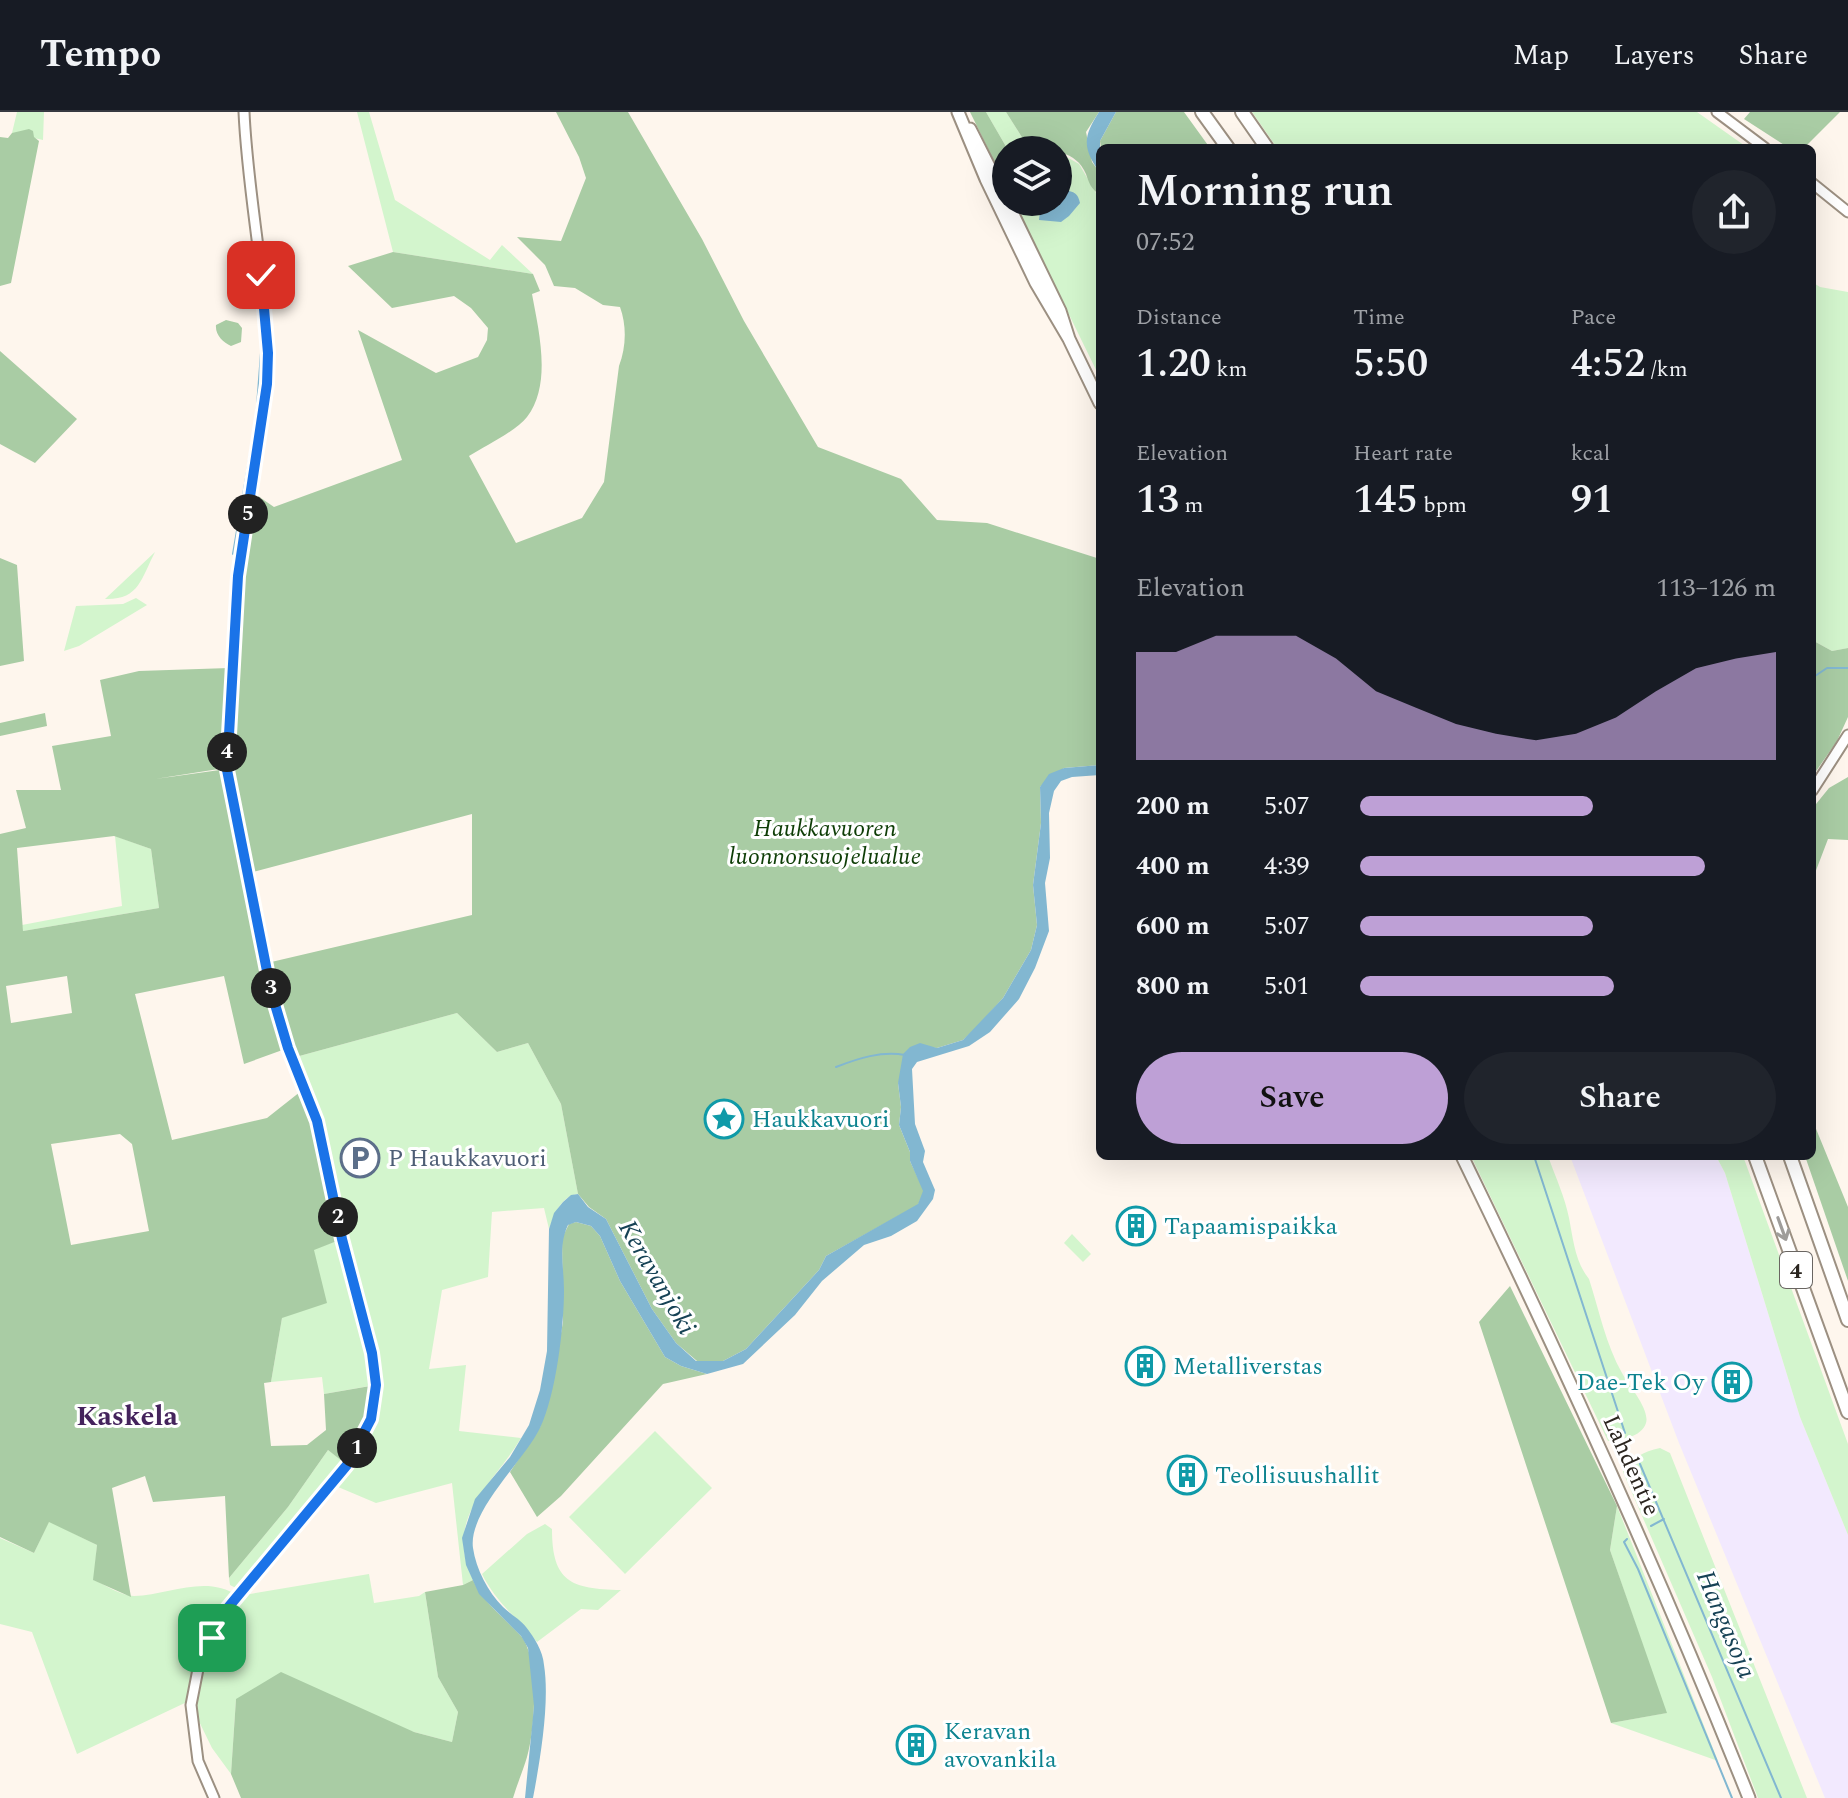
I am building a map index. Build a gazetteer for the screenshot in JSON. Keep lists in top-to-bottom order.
{
  "streets": {
    "highway": ["4"],
    "main road": ["Lahdentie"]
  },
  "districts": ["Kaskela"],
  "water": ["Keravanjoki", "Hangasoja"],
  "parks": ["Haukkavuoren luonnonsuojelualue"],
  "places": {
    "place": ["Haukkavuori"],
    "parking": ["P Haukkavuori"],
    "building": [
      "Tapaamispaikka",
      "Metalliverstas",
      "Dae-Tek Oy",
      "Teollisuushallit",
      "Keravan avovankila"
    ]
  },
  "page": {
    "header": "Tempo",
    "nav": ["Map", "Layers", "Share"],
    "heading": ["Morning run", "07:52"],
    "stats": [
      ["Distance", "1.20 km"],
      ["Time", "5:50"],
      ["Pace", "4:52 /km"],
      ["Elevation", "13 m"],
      ["Heart rate", "145 bpm"],
      ["kcal", "91"]
    ],
    "pins": [
      "5",
      "4",
      "3",
      "2",
      "1"
    ],
    "chart": ["Elevation", "113–126 m"],
    "list": [
      {
        "name": "200 m",
        "note": "5:07"
      },
      {
        "name": "400 m",
        "note": "4:39"
      },
      {
        "name": "600 m",
        "note": "5:07"
      },
      {
        "name": "800 m",
        "note": "5:01"
      }
    ],
    "buttons": ["Save", "Share"]
  }
}
